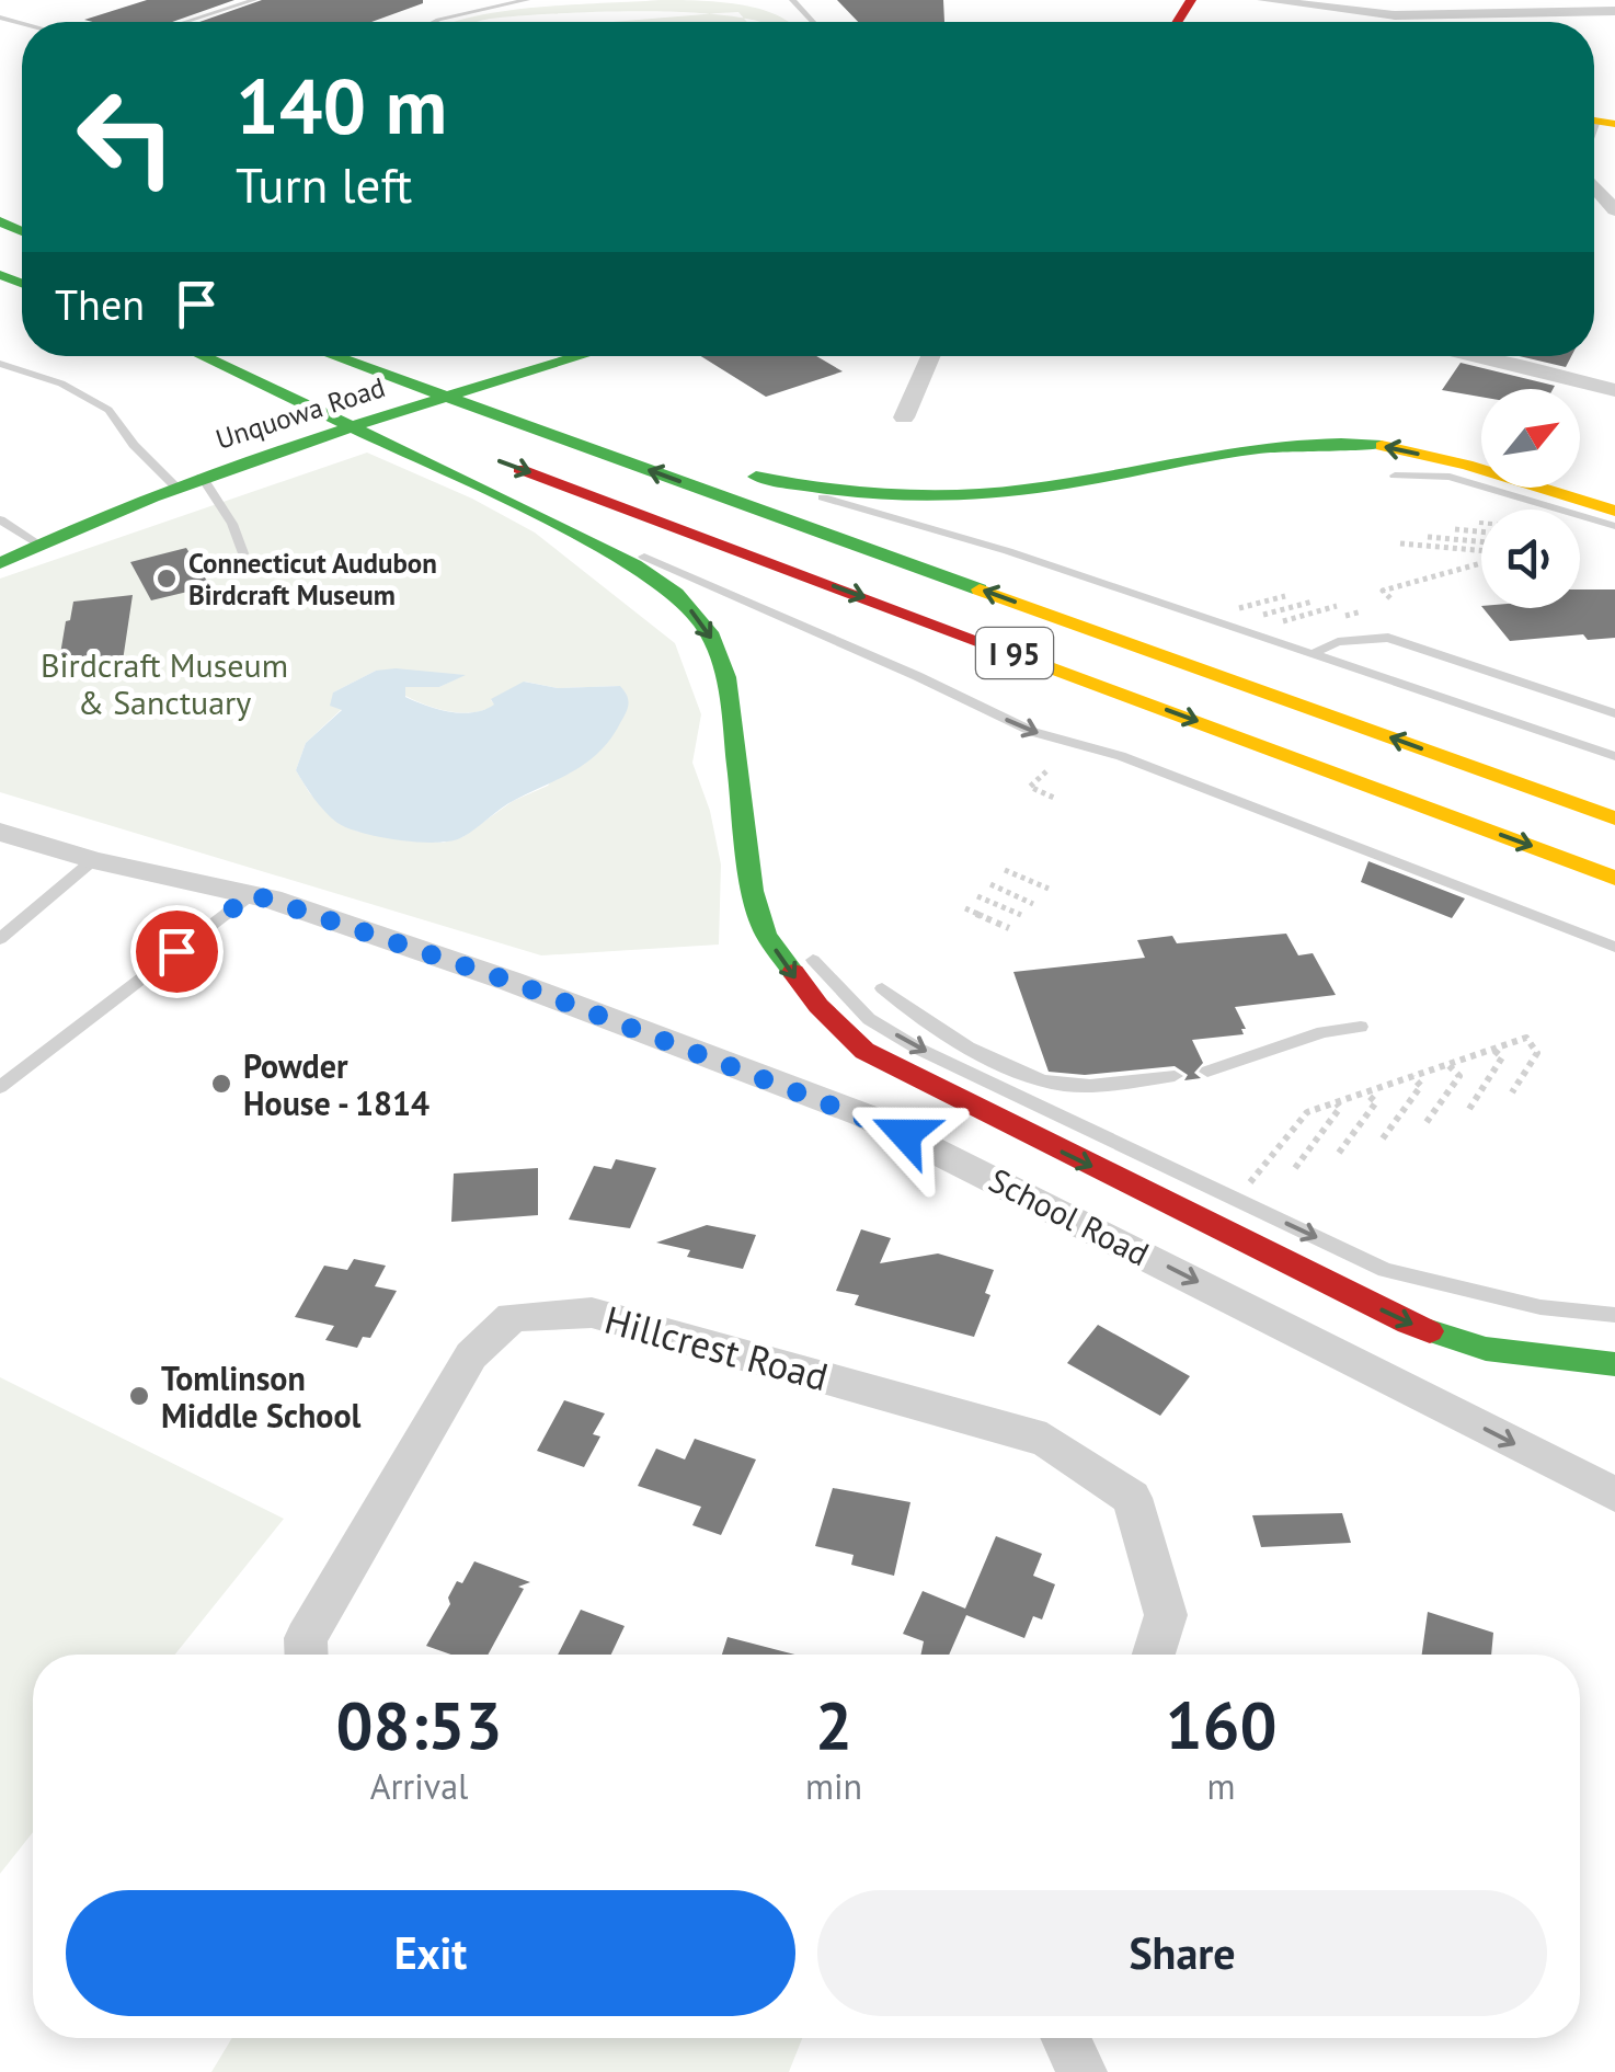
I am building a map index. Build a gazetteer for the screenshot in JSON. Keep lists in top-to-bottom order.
{
  "streets": {
    "main road": ["Unquowa Road", "I 95"],
    "street": ["School Road", "Hillcrest Road"]
  },
  "one_way": ["School Road"],
  "parks": ["Birdcraft Museum & Sanctuary"],
  "places": ["Connecticut Audubon Birdcraft Museum", "Powder House - 1814", "Tomlinson Middle School"],
  "north": "top right",
  "page": {
    "turn": ["140 m", "Turn left"],
    "then": "Then",
    "eta": [
      "08:53",
      "Arrival",
      "2",
      "min",
      "160",
      "m"
    ],
    "buttons": ["Exit", "Share"]
  }
}
